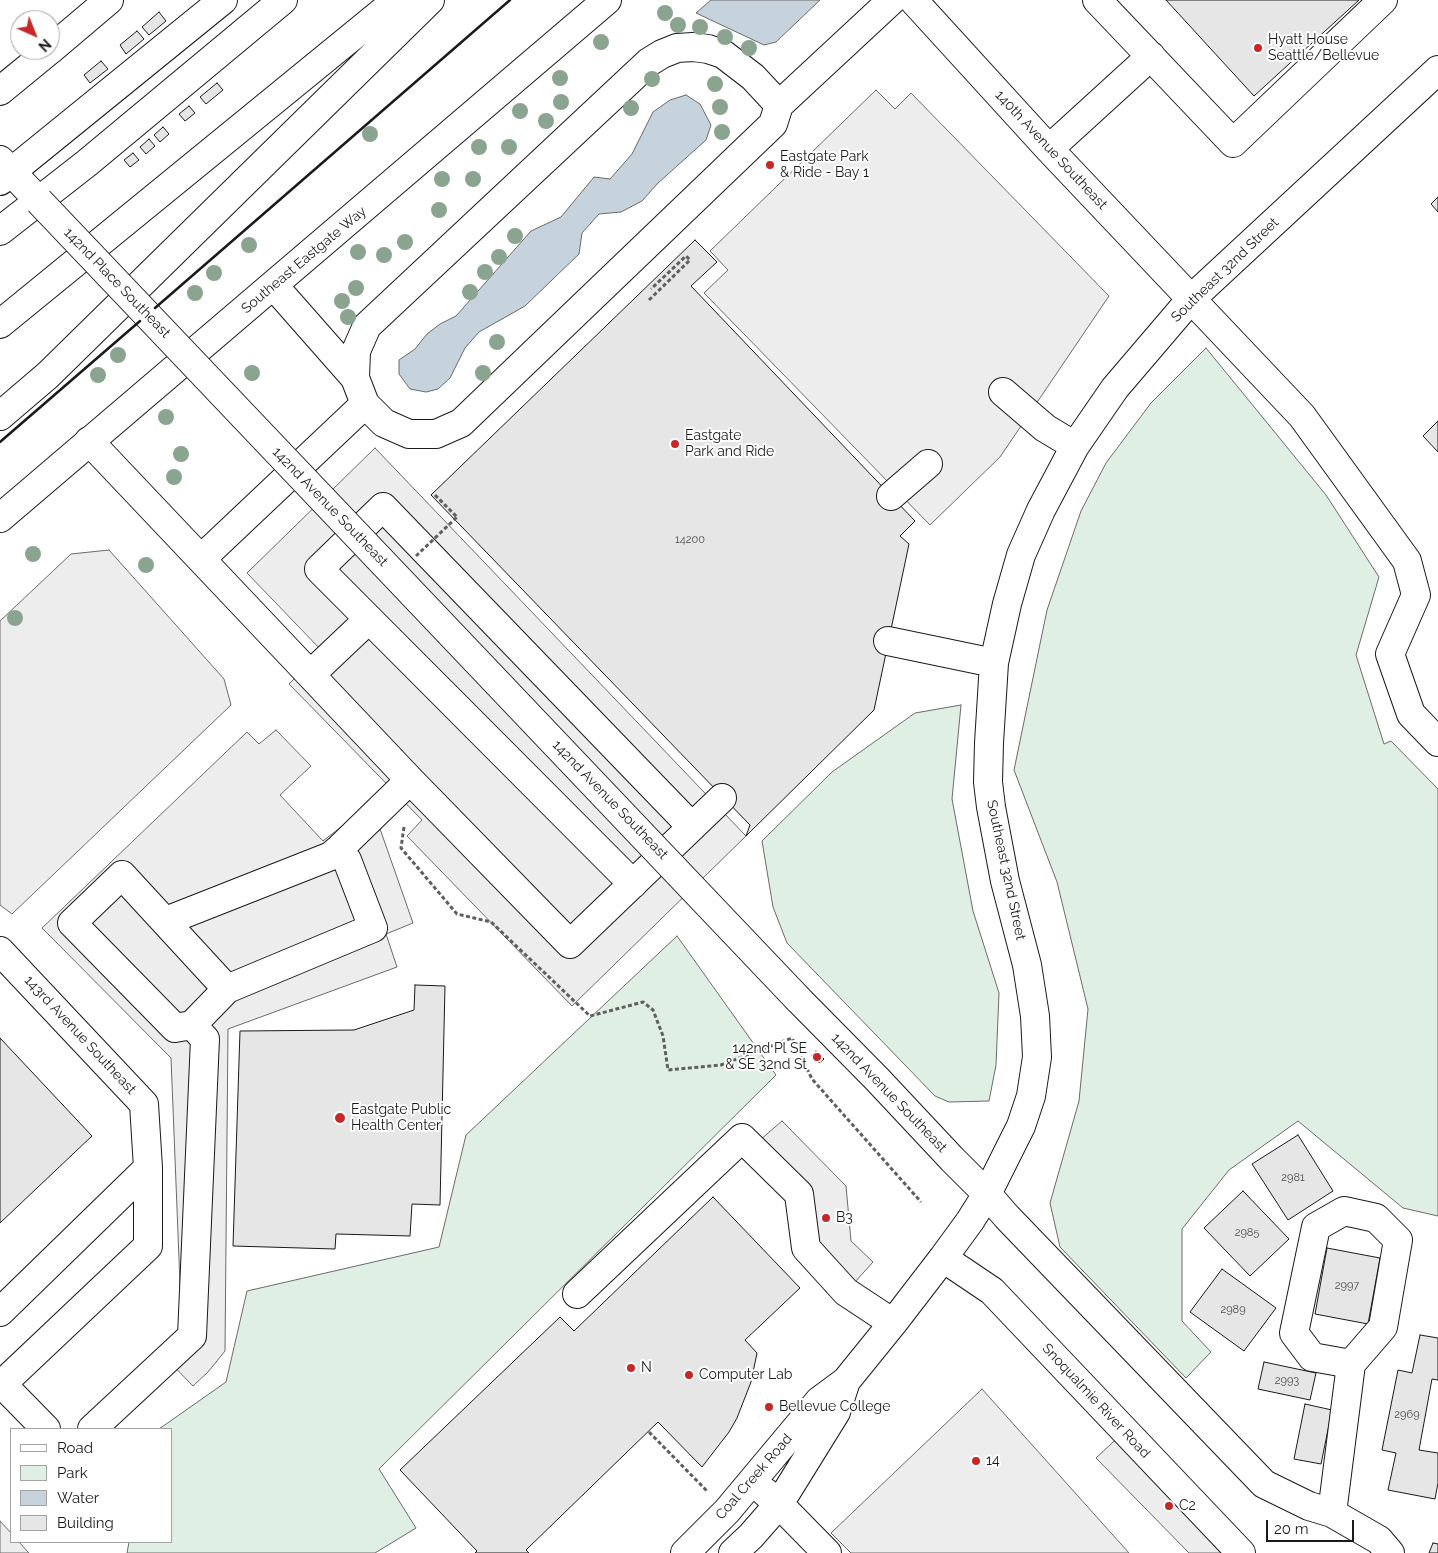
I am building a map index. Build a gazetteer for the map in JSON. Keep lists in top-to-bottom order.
{
  "streets": {
    "main road": [
      "140th Avenue Southeast",
      "Southeast Eastgate Way",
      "Southeast 32nd Street",
      "142nd Place Southeast",
      "142nd Avenue Southeast",
      "143rd Avenue Southeast",
      "Snoqualmie River Road",
      "Coal Creek Road"
    ]
  },
  "crossings": [
    ["140th Avenue Southeast", "Southeast 32nd Street"],
    ["Southeast 32nd Street", "142nd Avenue Southeast"],
    ["Southeast 32nd Street", "Coal Creek Road"],
    ["142nd Place Southeast", "142nd Avenue Southeast"],
    ["142nd Avenue Southeast", "Coal Creek Road"],
    ["Snoqualmie River Road", "Coal Creek Road"]
  ],
  "places": [
    "Hyatt House Seattle/Bellevue",
    "Eastgate Park & Ride - Bay 1",
    "Eastgate Park and Ride",
    "142nd Pl SE & SE 32nd St",
    "Eastgate Public Health Center",
    "B3",
    "N",
    "Computer Lab",
    "Bellevue College",
    "14",
    "C2"
  ],
  "house_numbers": [
    "14200",
    "2981",
    "2985",
    "2997",
    "2989",
    "2993",
    "2969"
  ],
  "legend": [
    "Road",
    "Park",
    "Water",
    "Building"
  ],
  "scale_bar": "20 m",
  "north": "bottom right"
}
